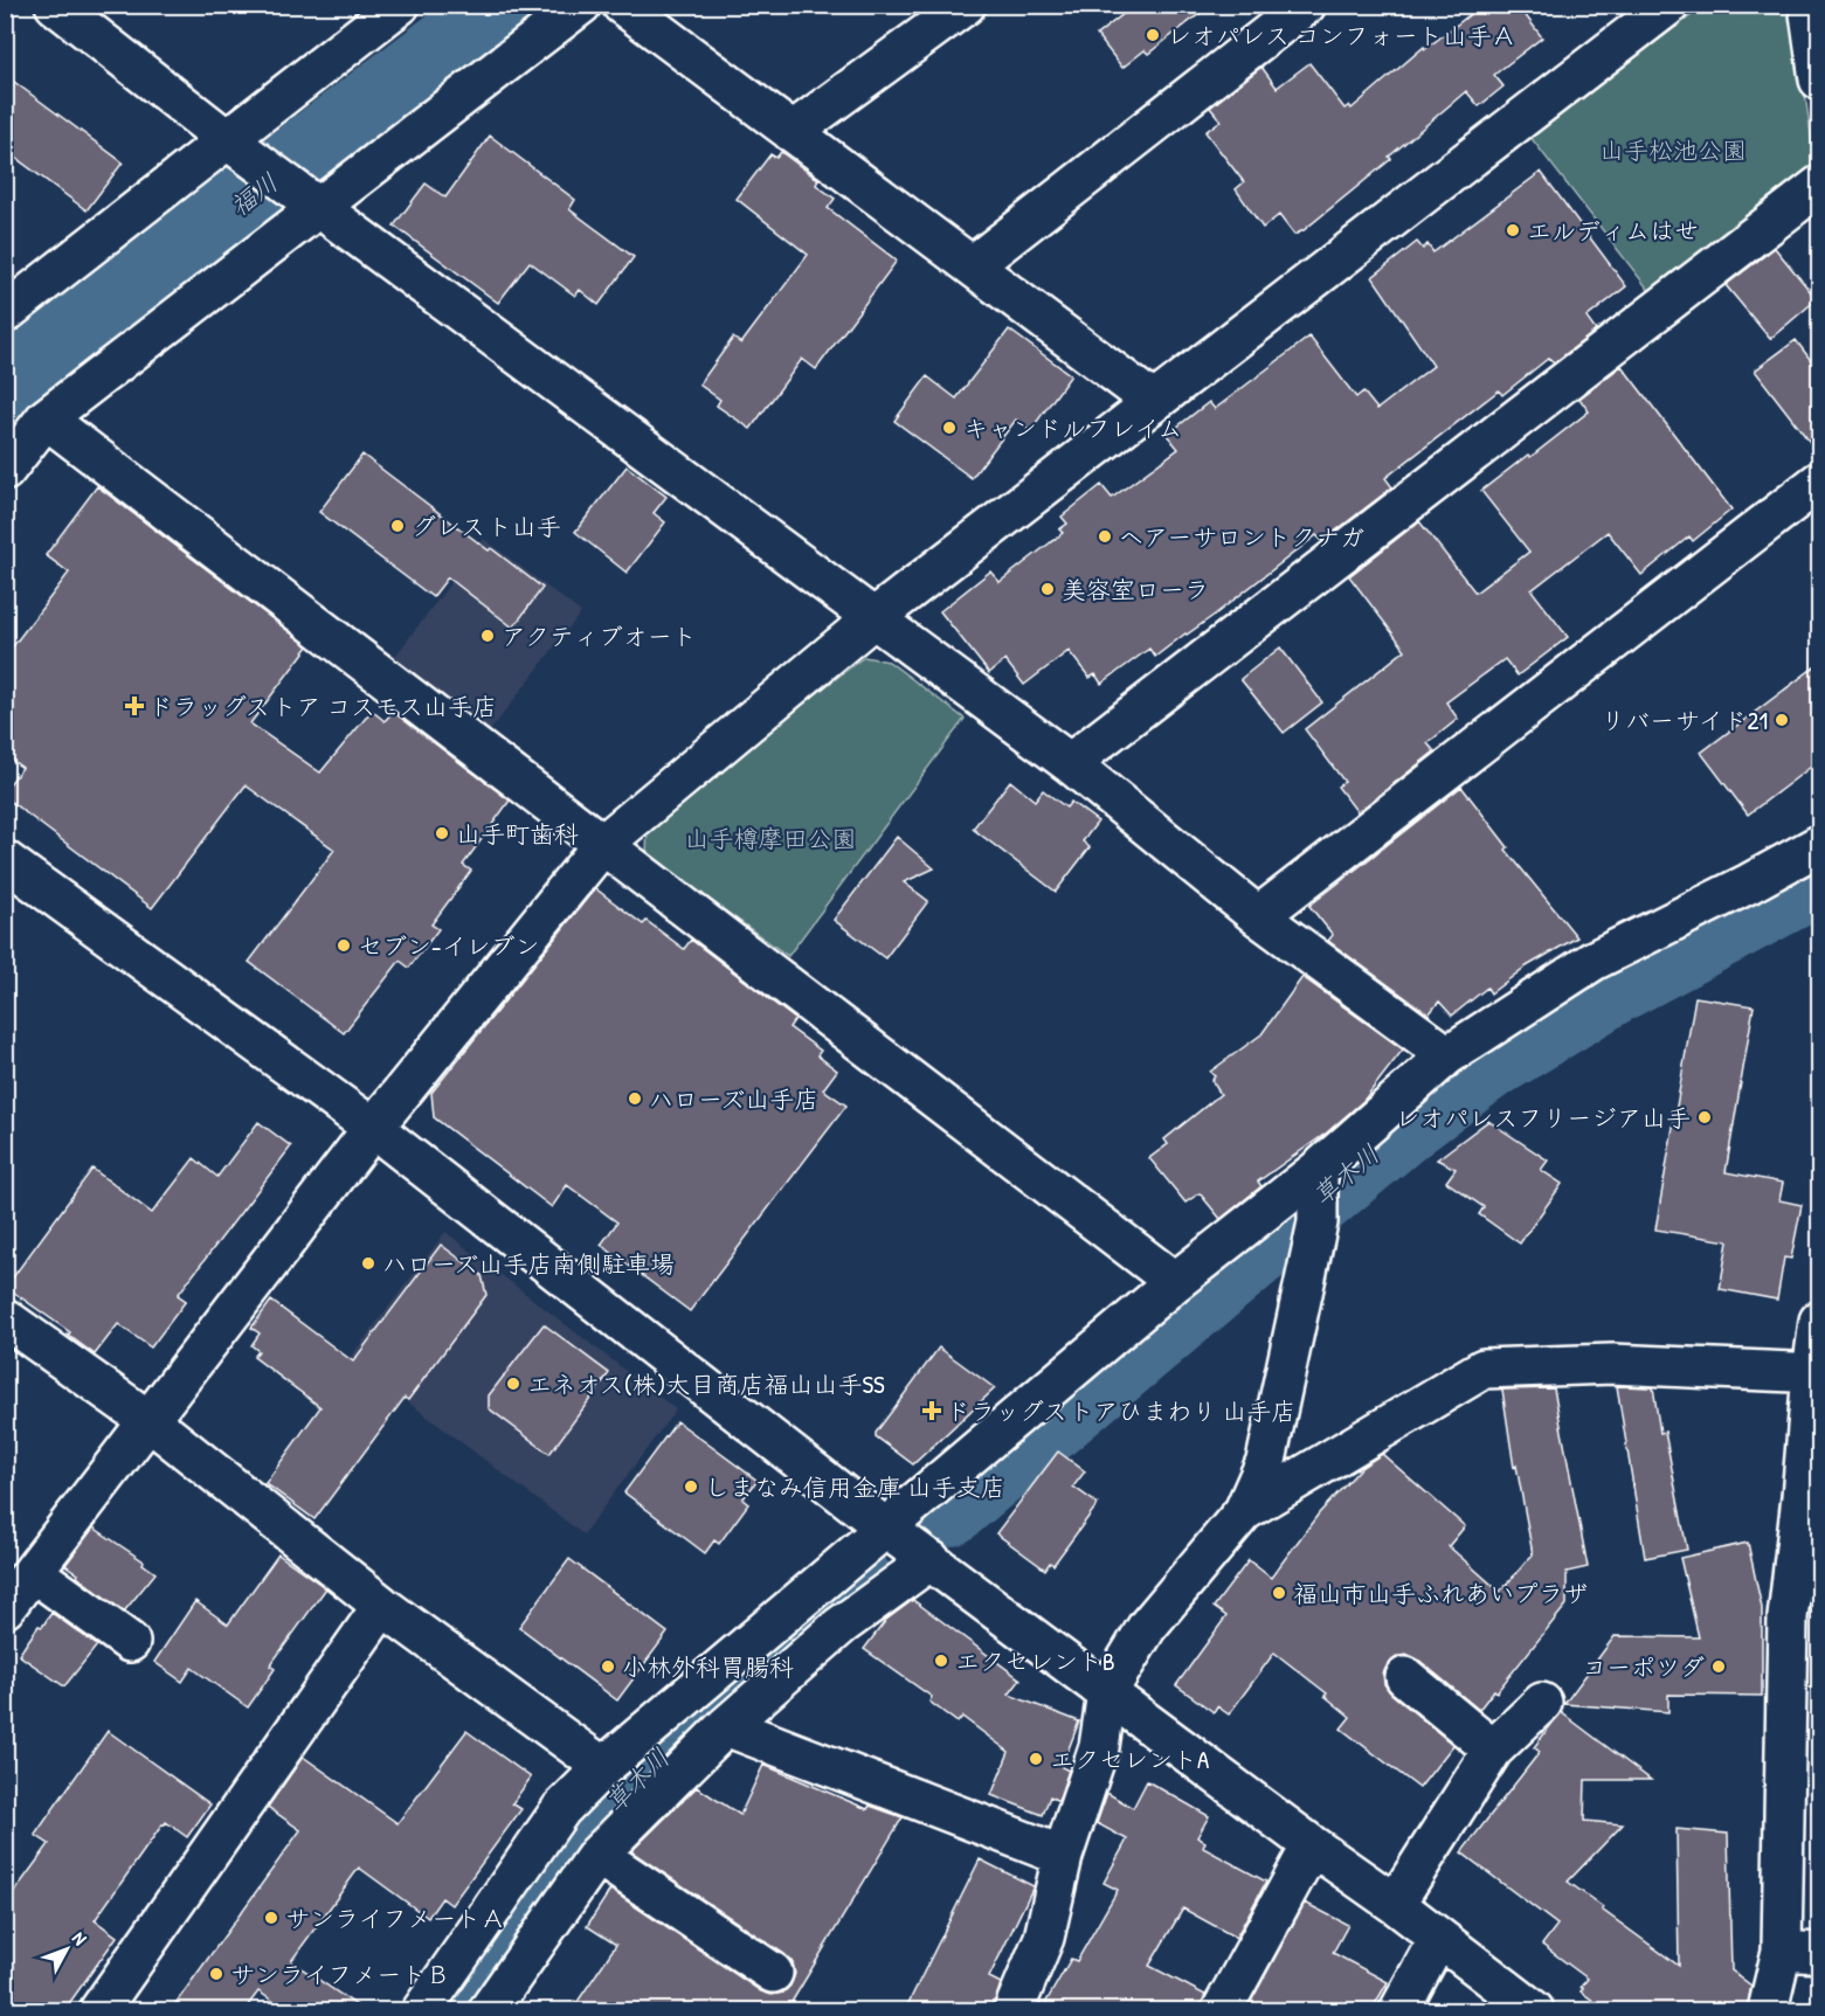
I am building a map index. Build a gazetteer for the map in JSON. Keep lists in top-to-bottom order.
{
  "water": ["福川", "草木川"],
  "parks": ["山手松池公園", "山手樽摩田公園"],
  "places": {
    "other": [
      "レオパレス コンフォート山手Ａ",
      "エルディムはせ",
      "キャンドルフレイム",
      "グレスト山手",
      "ヘアーサロントクナガ",
      "美容室ローラ",
      "アクティブオート",
      "リバーサイド21",
      "山手町歯科",
      "セブン-イレブン",
      "ハローズ山手店",
      "レオパレスフリージア山手",
      "ハローズ山手店南側駐車場",
      "エネオス(株)大目商店福山山手SS",
      "しまなみ信用金庫 山手支店",
      "福山市山手ふれあいプラザ",
      "エクセレントB",
      "小林外科胃腸科",
      "コーポツダ",
      "エクセレントA",
      "サンライフメートＡ",
      "サンライフメートＢ"
    ],
    "health": ["ドラッグストア コスモス山手店", "ドラッグストアひまわり 山手店"]
  },
  "north": "top right"
}
